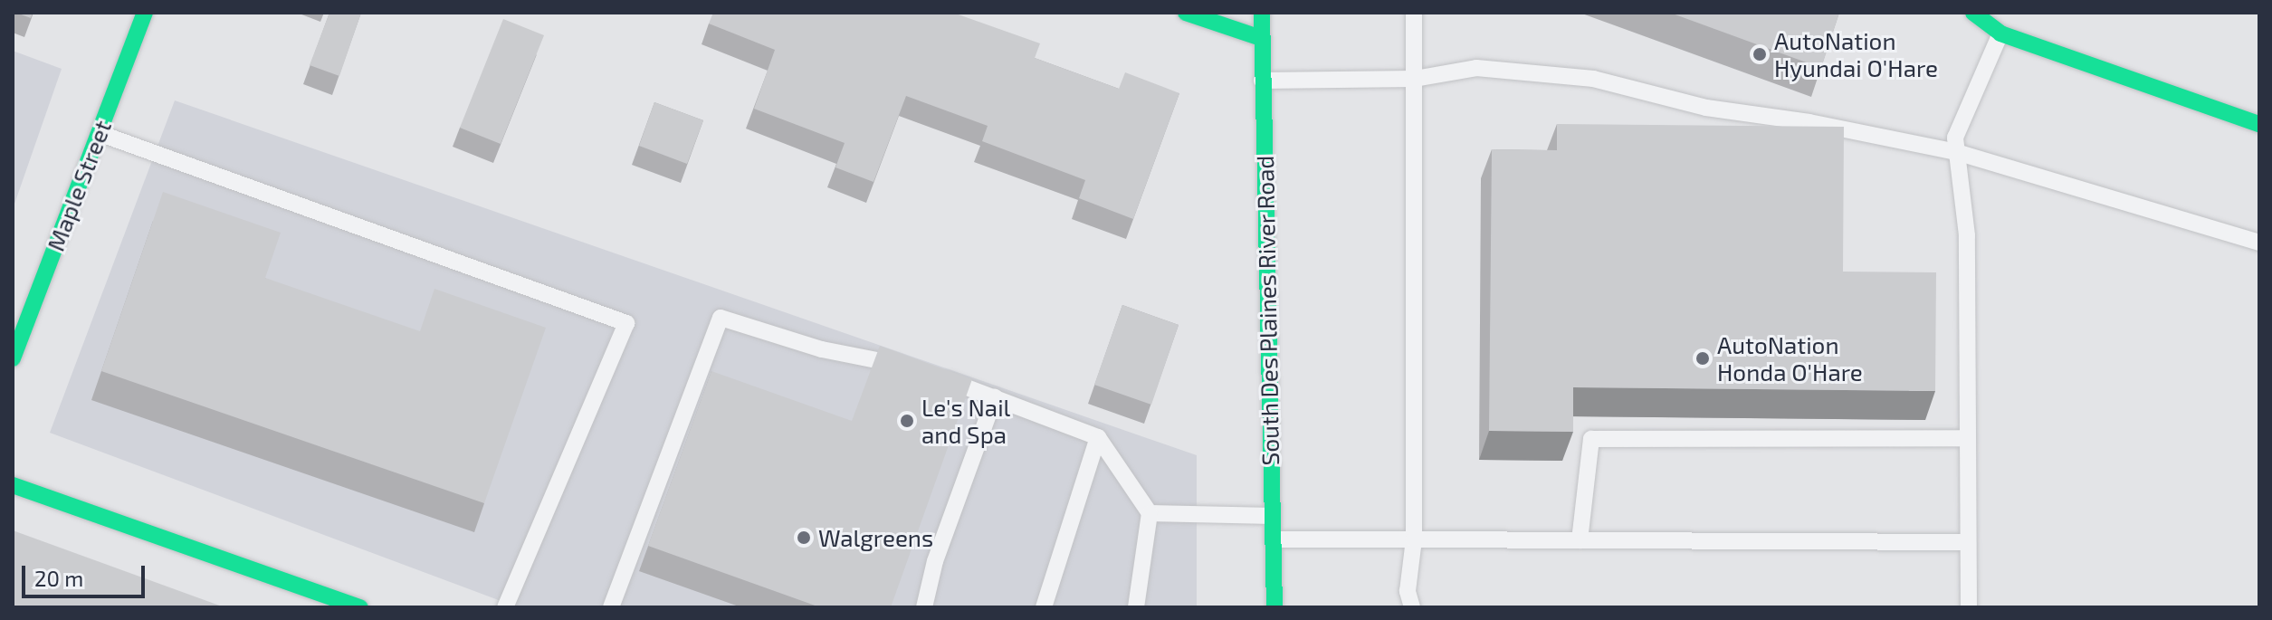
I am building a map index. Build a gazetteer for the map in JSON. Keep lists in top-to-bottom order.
{
  "streets": {
    "main road": ["Maple Street", "South Des Plaines River Road"]
  },
  "places": [
    "AutoNation Hyundai O'Hare",
    "AutoNation Honda O'Hare",
    "Le's Nail and Spa",
    "Walgreens"
  ],
  "scale_bar": "20 m"
}
